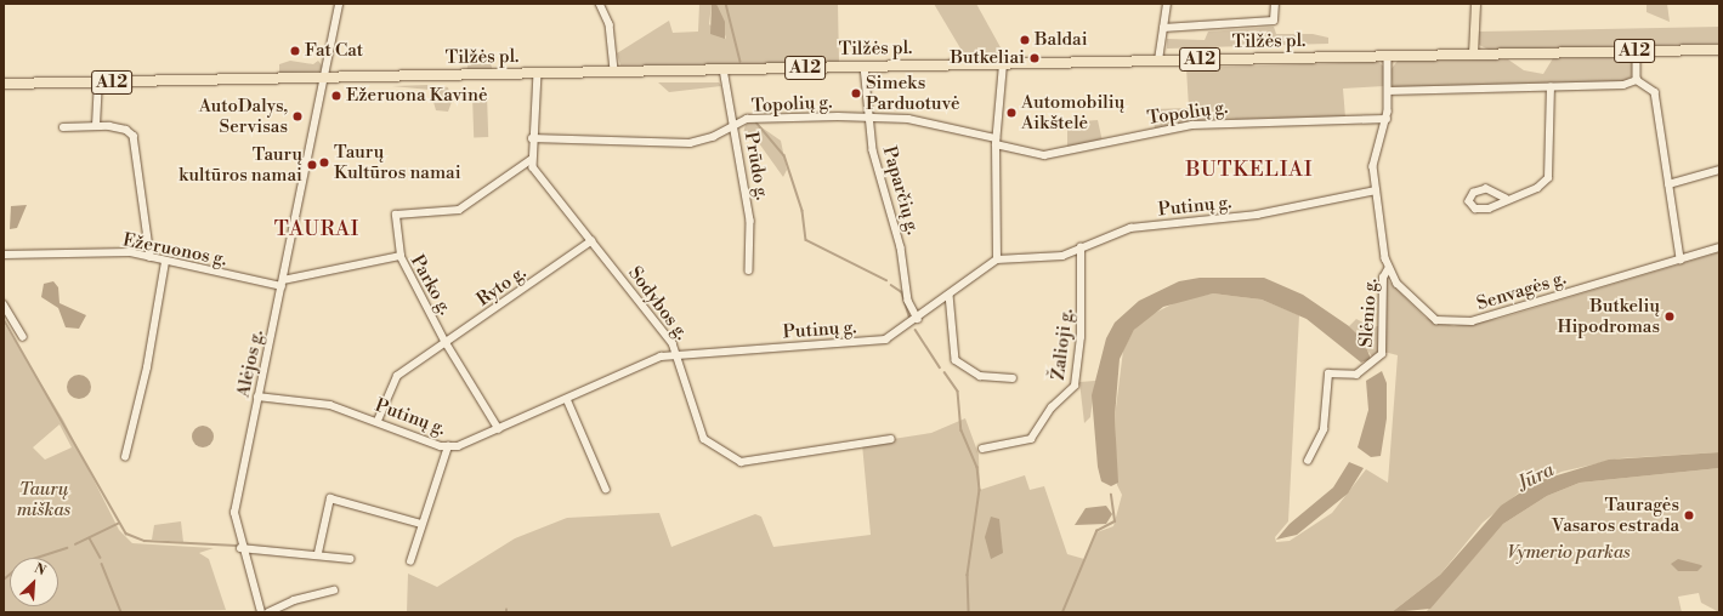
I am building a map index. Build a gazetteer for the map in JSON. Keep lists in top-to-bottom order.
{
  "streets": {
    "highway": ["Tilžės pl.", "A12"],
    "street": [
      "Topolių g.",
      "Prūdo g.",
      "Paparčių g.",
      "Putinų g.",
      "Ežeruonos g.",
      "Parko g.",
      "Ryto g.",
      "Senvagės g.",
      "Sodybos g.",
      "Slėnio g.",
      "Žalioji g.",
      "Alėjos g."
    ]
  },
  "crossings": [
    ["Tilžės pl.", "Prūdo g."],
    ["Tilžės pl.", "Paparčių g."],
    ["Tilžės pl.", "Alėjos g."],
    ["Topolių g.", "Prūdo g."],
    ["Topolių g.", "Paparčių g."],
    ["Paparčių g.", "Putinų g."],
    ["Putinų g.", "Parko g."],
    ["Putinų g.", "Ryto g."],
    ["Putinų g.", "Sodybos g."],
    ["Putinų g.", "Žalioji g."],
    ["Putinų g.", "Alėjos g."],
    ["Ežeruonos g.", "Parko g."],
    ["Ežeruonos g.", "Alėjos g."],
    ["Parko g.", "Ryto g."],
    ["Parko g.", "Alėjos g."],
    ["Ryto g.", "Sodybos g."],
    ["Senvagės g.", "Slėnio g."]
  ],
  "districts": ["BUTKELIAI", "TAURAI"],
  "water": ["Jūra"],
  "parks": ["Taurų miškas", "Vymerio parkas"],
  "places": [
    "Baldai",
    "Fat Cat",
    "Butkeliai",
    "Simeks Parduotuvė",
    "Ežeruona Kavinė",
    "Automobilių Aikštelė",
    "AutoDalys, Servisas",
    "Taurų Kultūros namai",
    "Taurų kultūros namai",
    "Butkelių Hipodromas",
    "Tauragės Vasaros estrada"
  ],
  "north": "top right"
}
